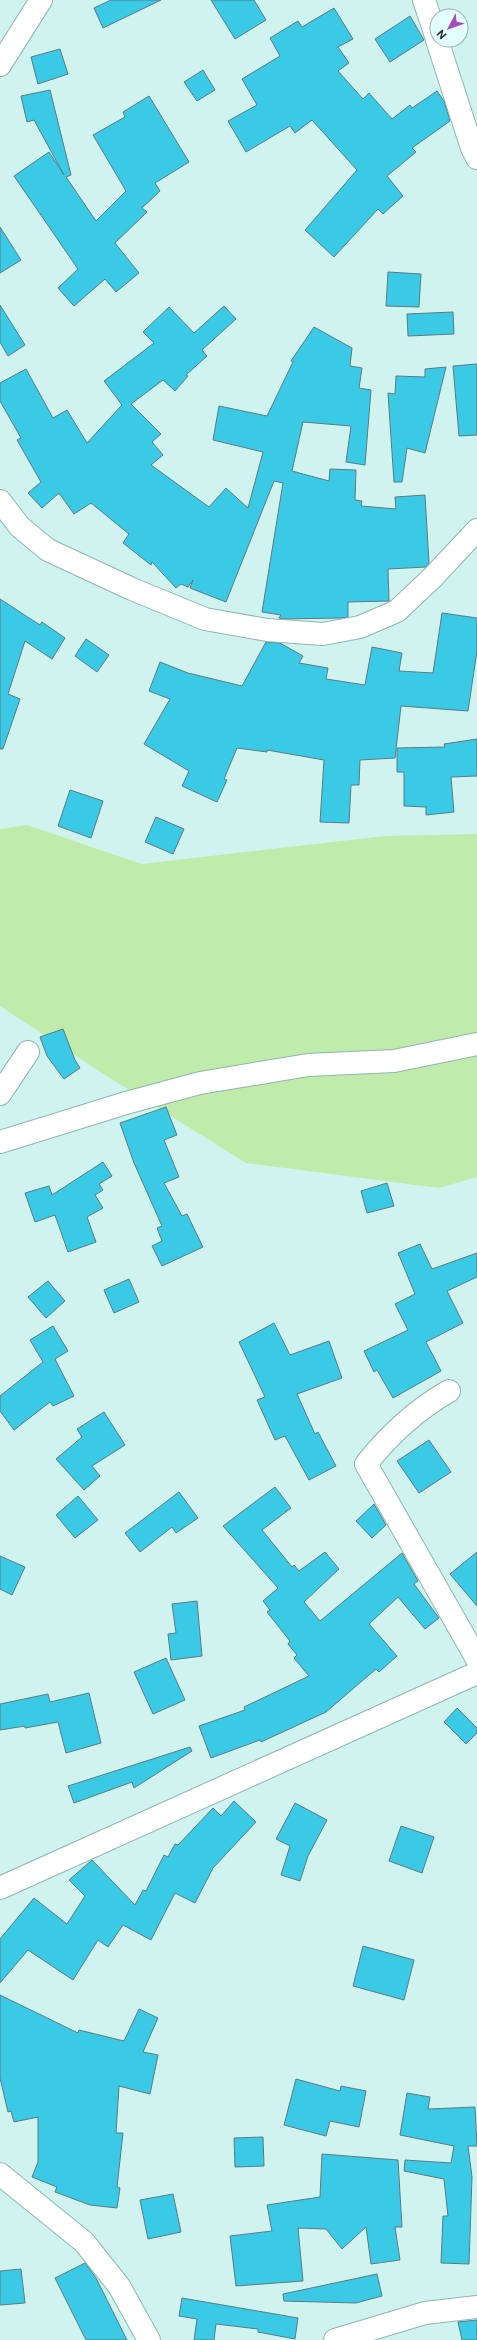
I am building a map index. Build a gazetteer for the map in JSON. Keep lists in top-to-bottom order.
{
  "north": "bottom left"
}
